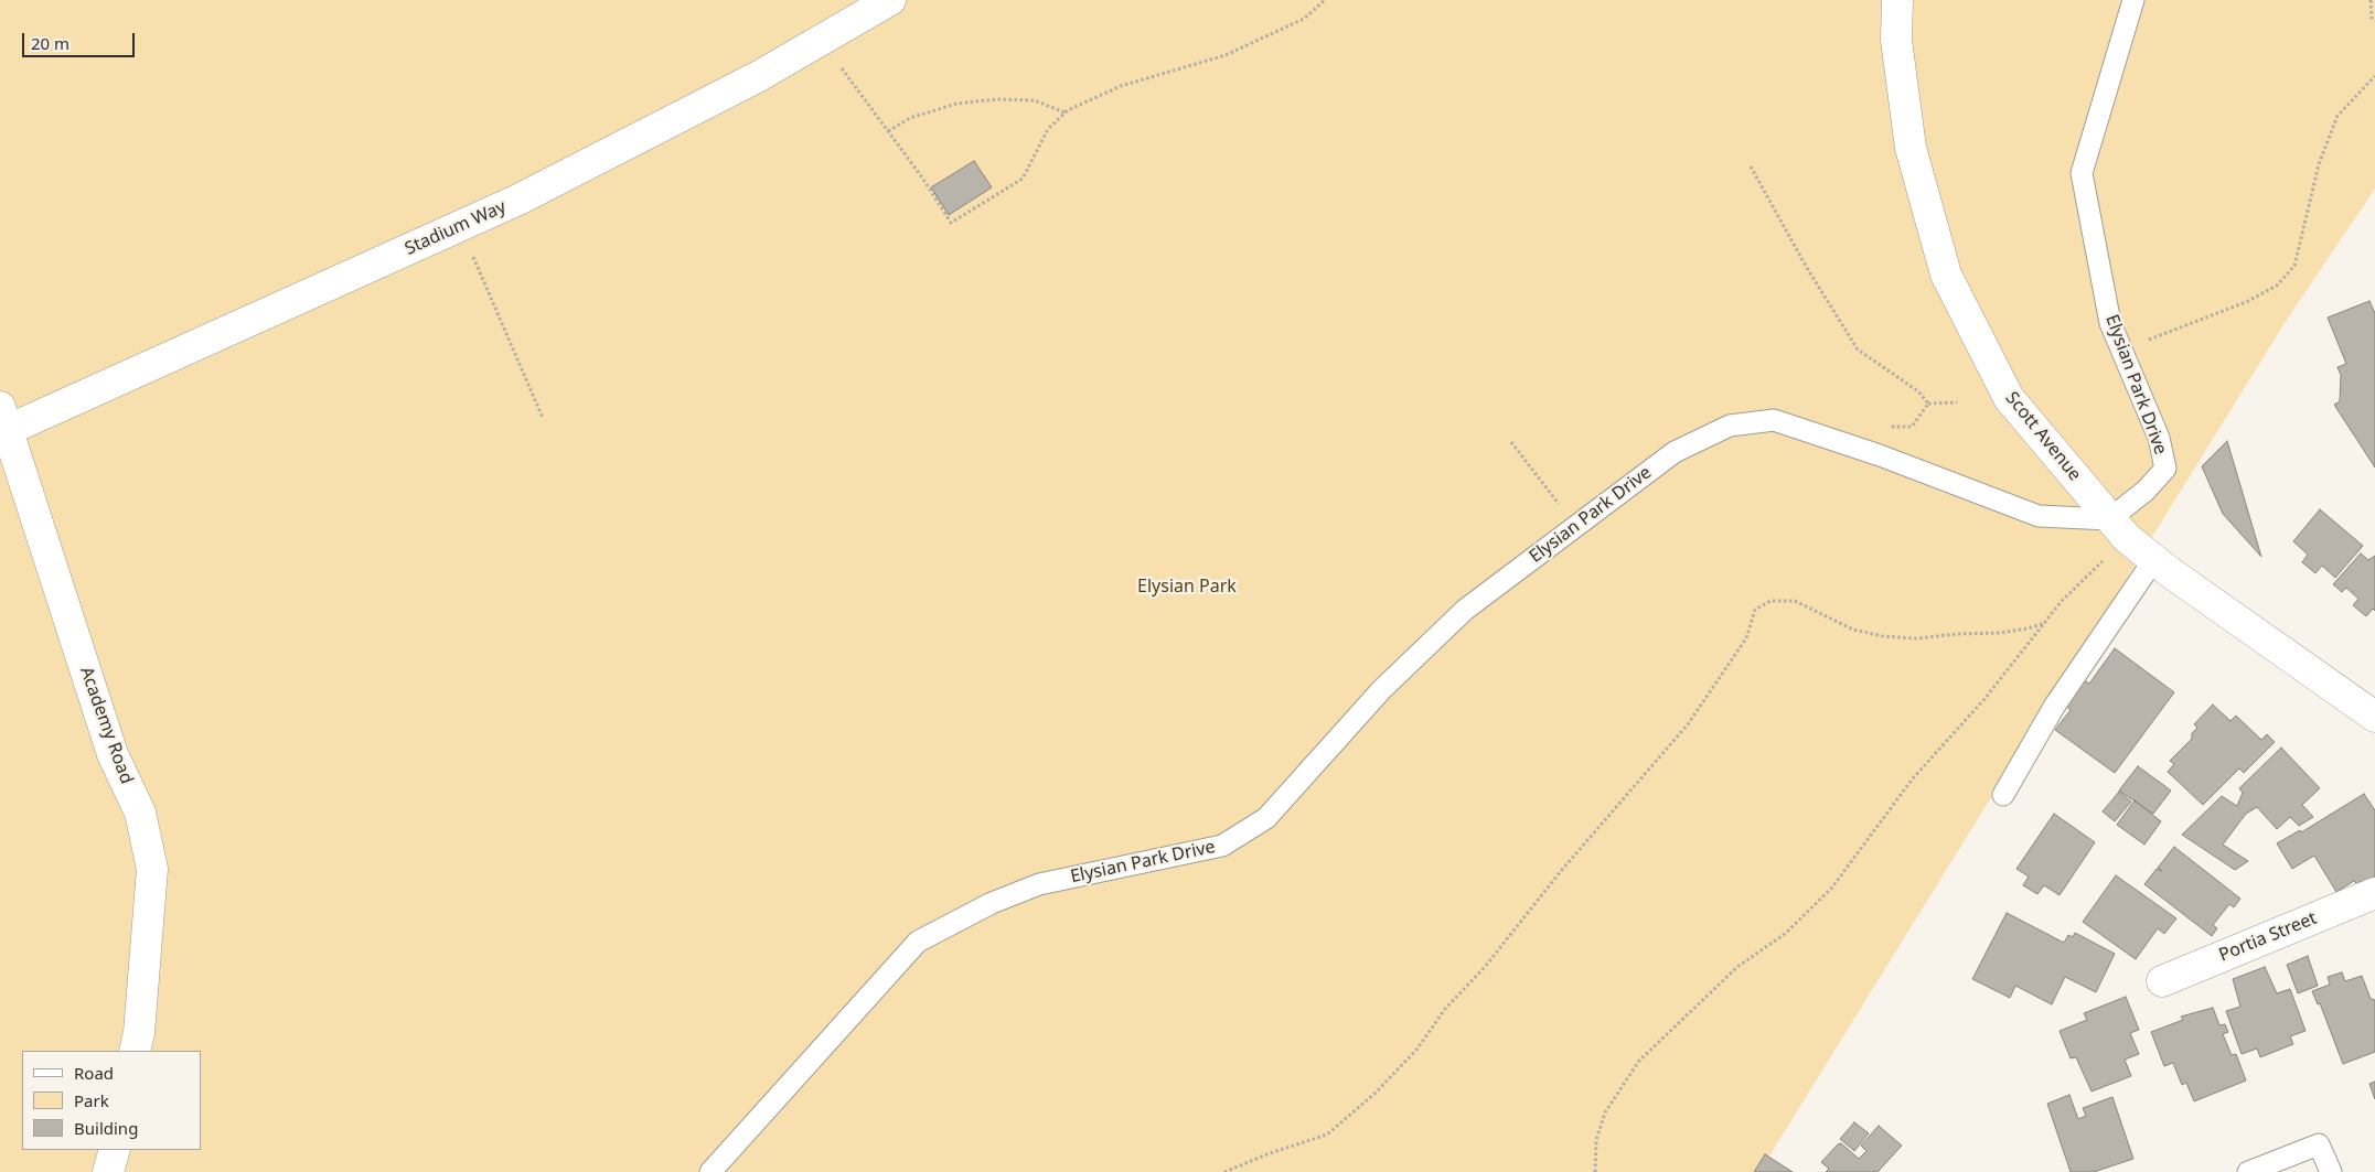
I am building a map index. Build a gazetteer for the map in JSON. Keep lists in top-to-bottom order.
{
  "streets": {
    "street": [
      "Stadium Way",
      "Scott Avenue",
      "Academy Road",
      "Portia Street"
    ],
    "lane": ["Elysian Park Drive"]
  },
  "crossings": [
    ["Stadium Way", "Academy Road"],
    ["Elysian Park Drive", "Scott Avenue"]
  ],
  "parks": ["Elysian Park"],
  "legend": ["Road", "Park", "Building"],
  "scale_bar": "20 m"
}
